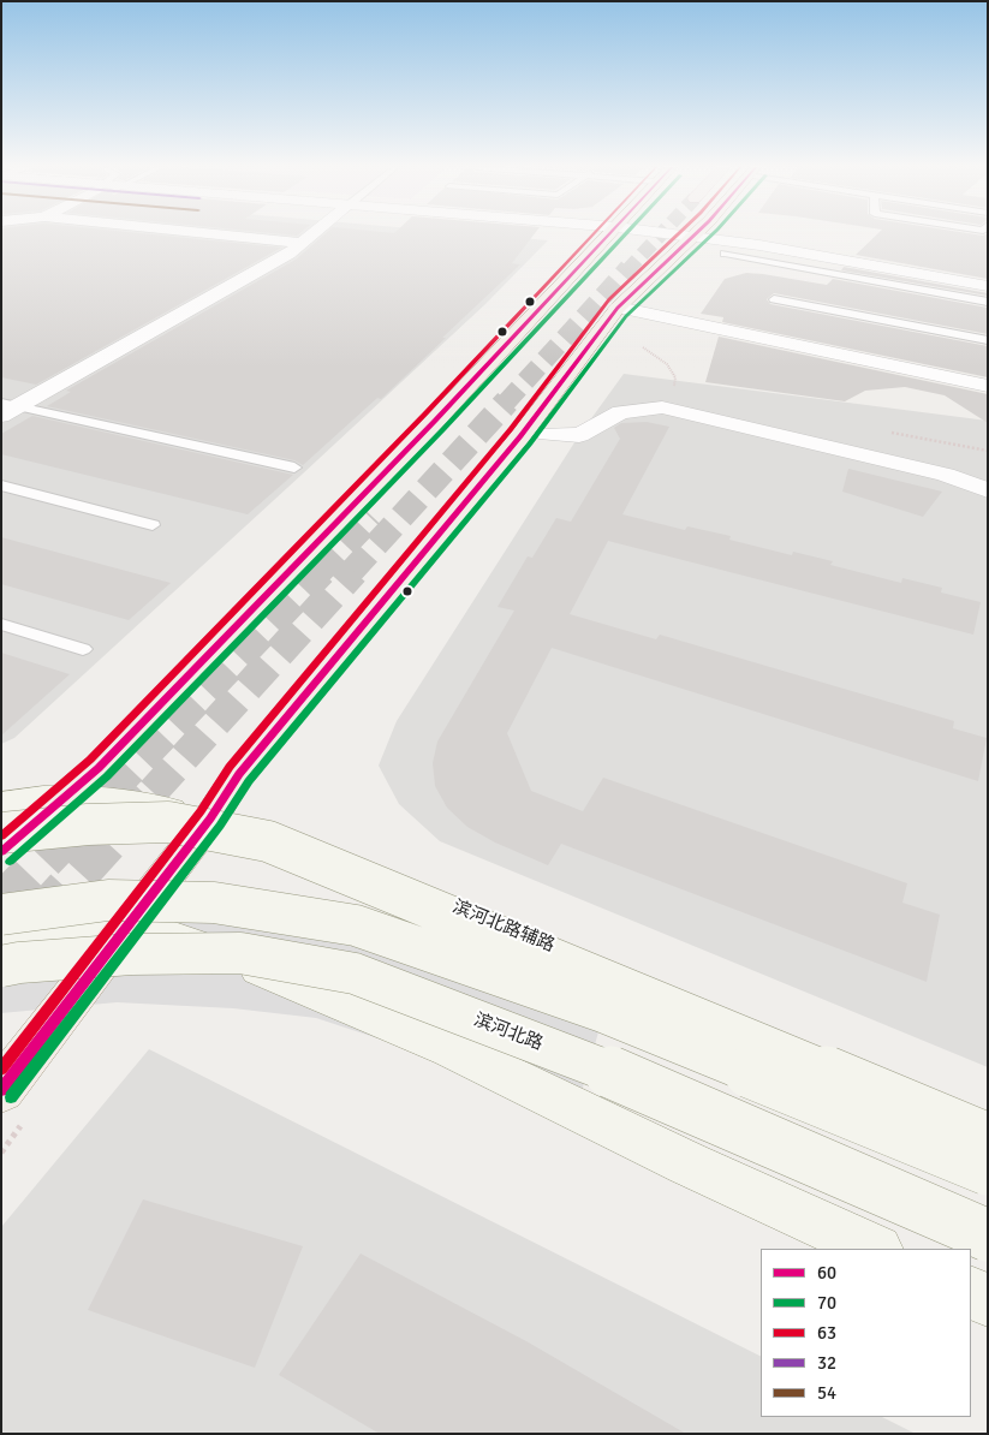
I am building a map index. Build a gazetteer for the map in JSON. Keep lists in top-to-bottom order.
{
  "streets": {
    "main road": ["滨河北路辅路", "滨河北路"]
  },
  "lines": ["transit line 60", "transit line 70", "transit line 63"],
  "legend": [
    "60",
    "70",
    "63",
    "32",
    "54"
  ]
}
